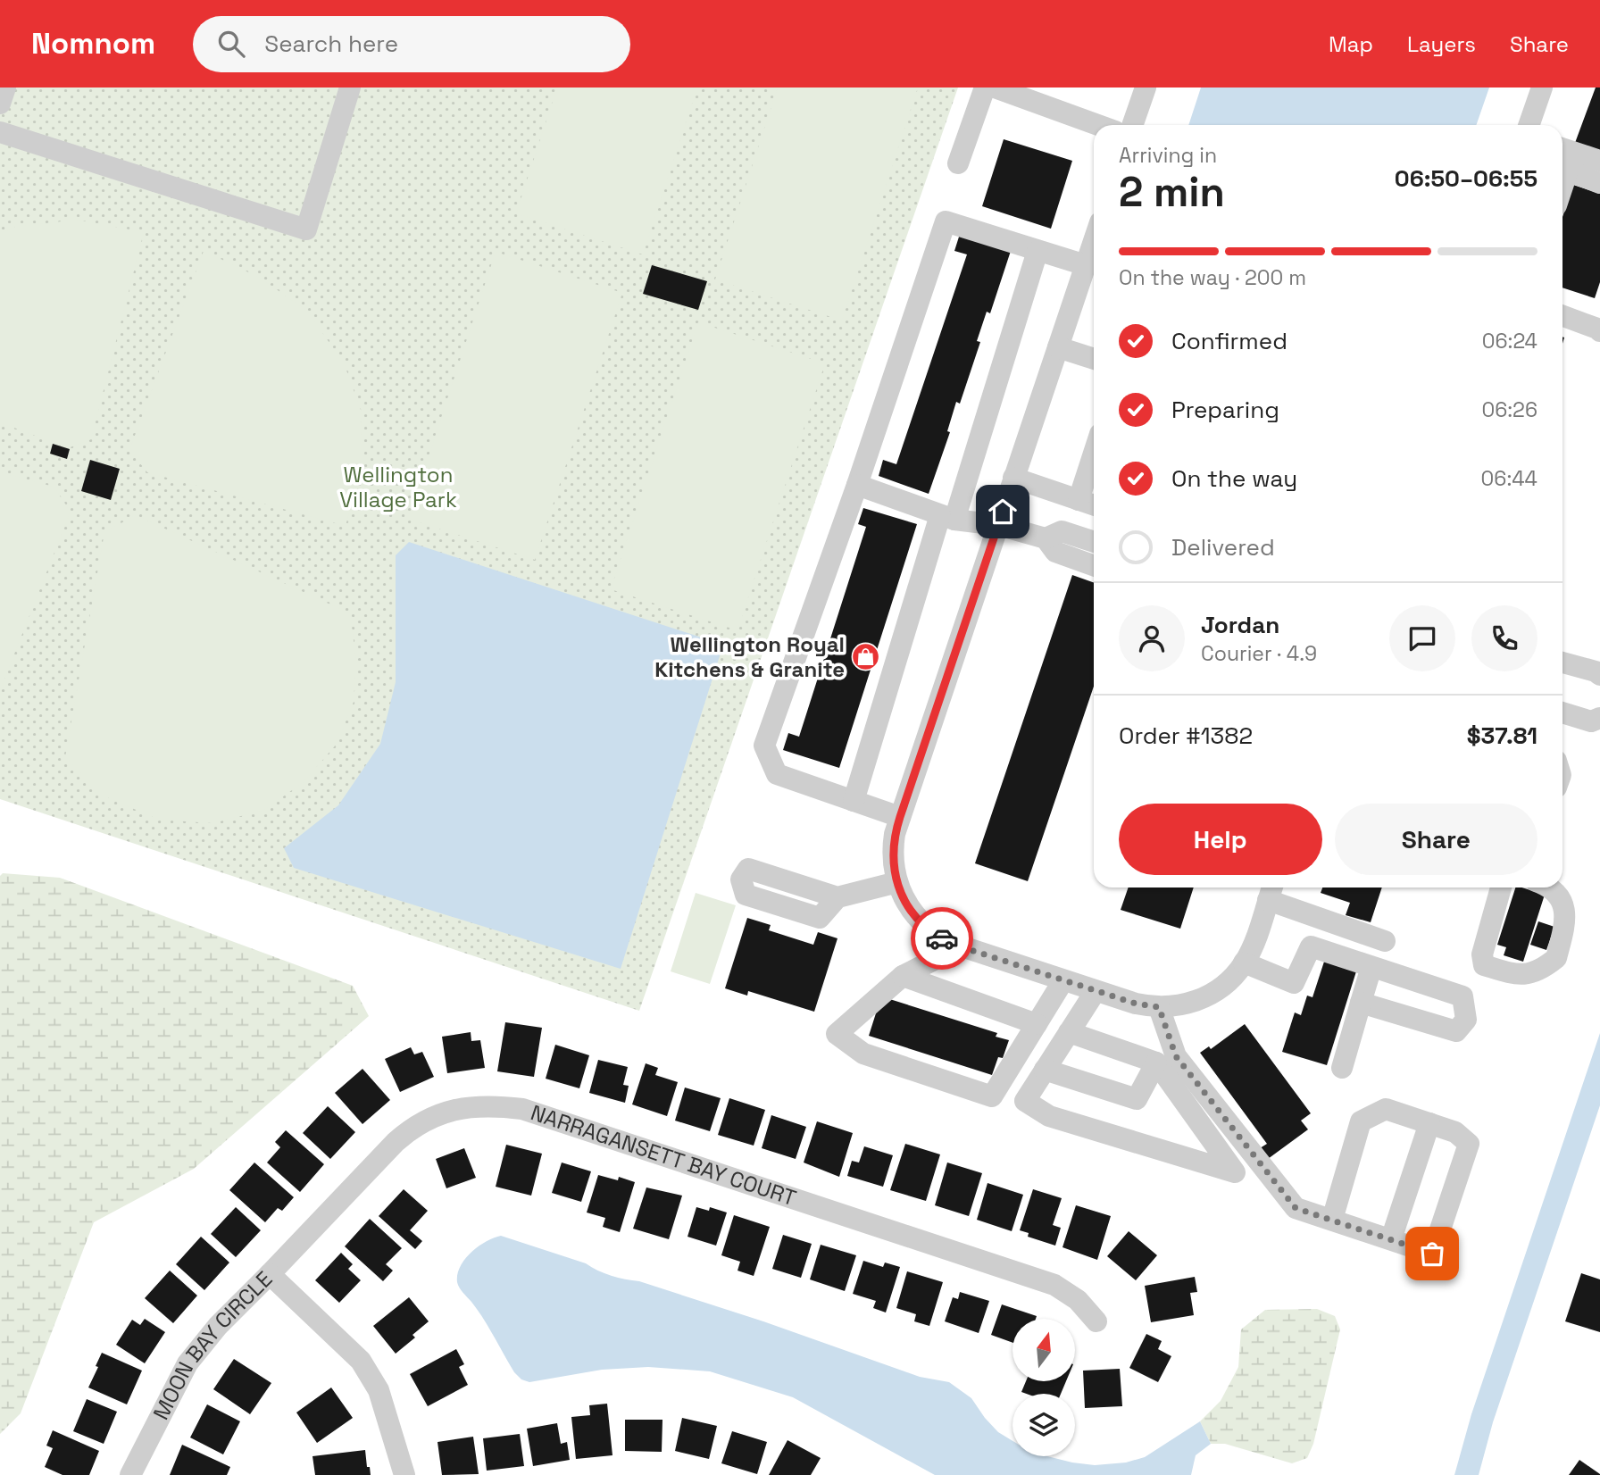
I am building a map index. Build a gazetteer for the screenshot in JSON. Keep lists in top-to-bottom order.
{
  "streets": {
    "street": ["NARRAGANSETT BAY COURT", "MOON BAY CIRCLE"]
  },
  "crossings": [
    ["NARRAGANSETT BAY COURT", "MOON BAY CIRCLE"]
  ],
  "parks": ["Wellington Village Park"],
  "places": {
    "shop": ["Wellington Royal Kitchens & Granite"]
  },
  "north": "top",
  "page": {
    "header": "Nomnom",
    "search": "Search here",
    "nav": ["Map", "Layers", "Share"],
    "heading": ["2 min", "Arriving in", "06:50–06:55"],
    "panel": [
      "Jordan",
      "Courier · 4.9",
      "Order #1382",
      "$37.81"
    ],
    "bar": "On the way · 200 m",
    "list": [
      ["Confirmed", "06:24"],
      ["Preparing", "06:26"],
      ["On the way", "06:44"],
      "Delivered"
    ],
    "buttons": ["Help", "Share"]
  }
}
